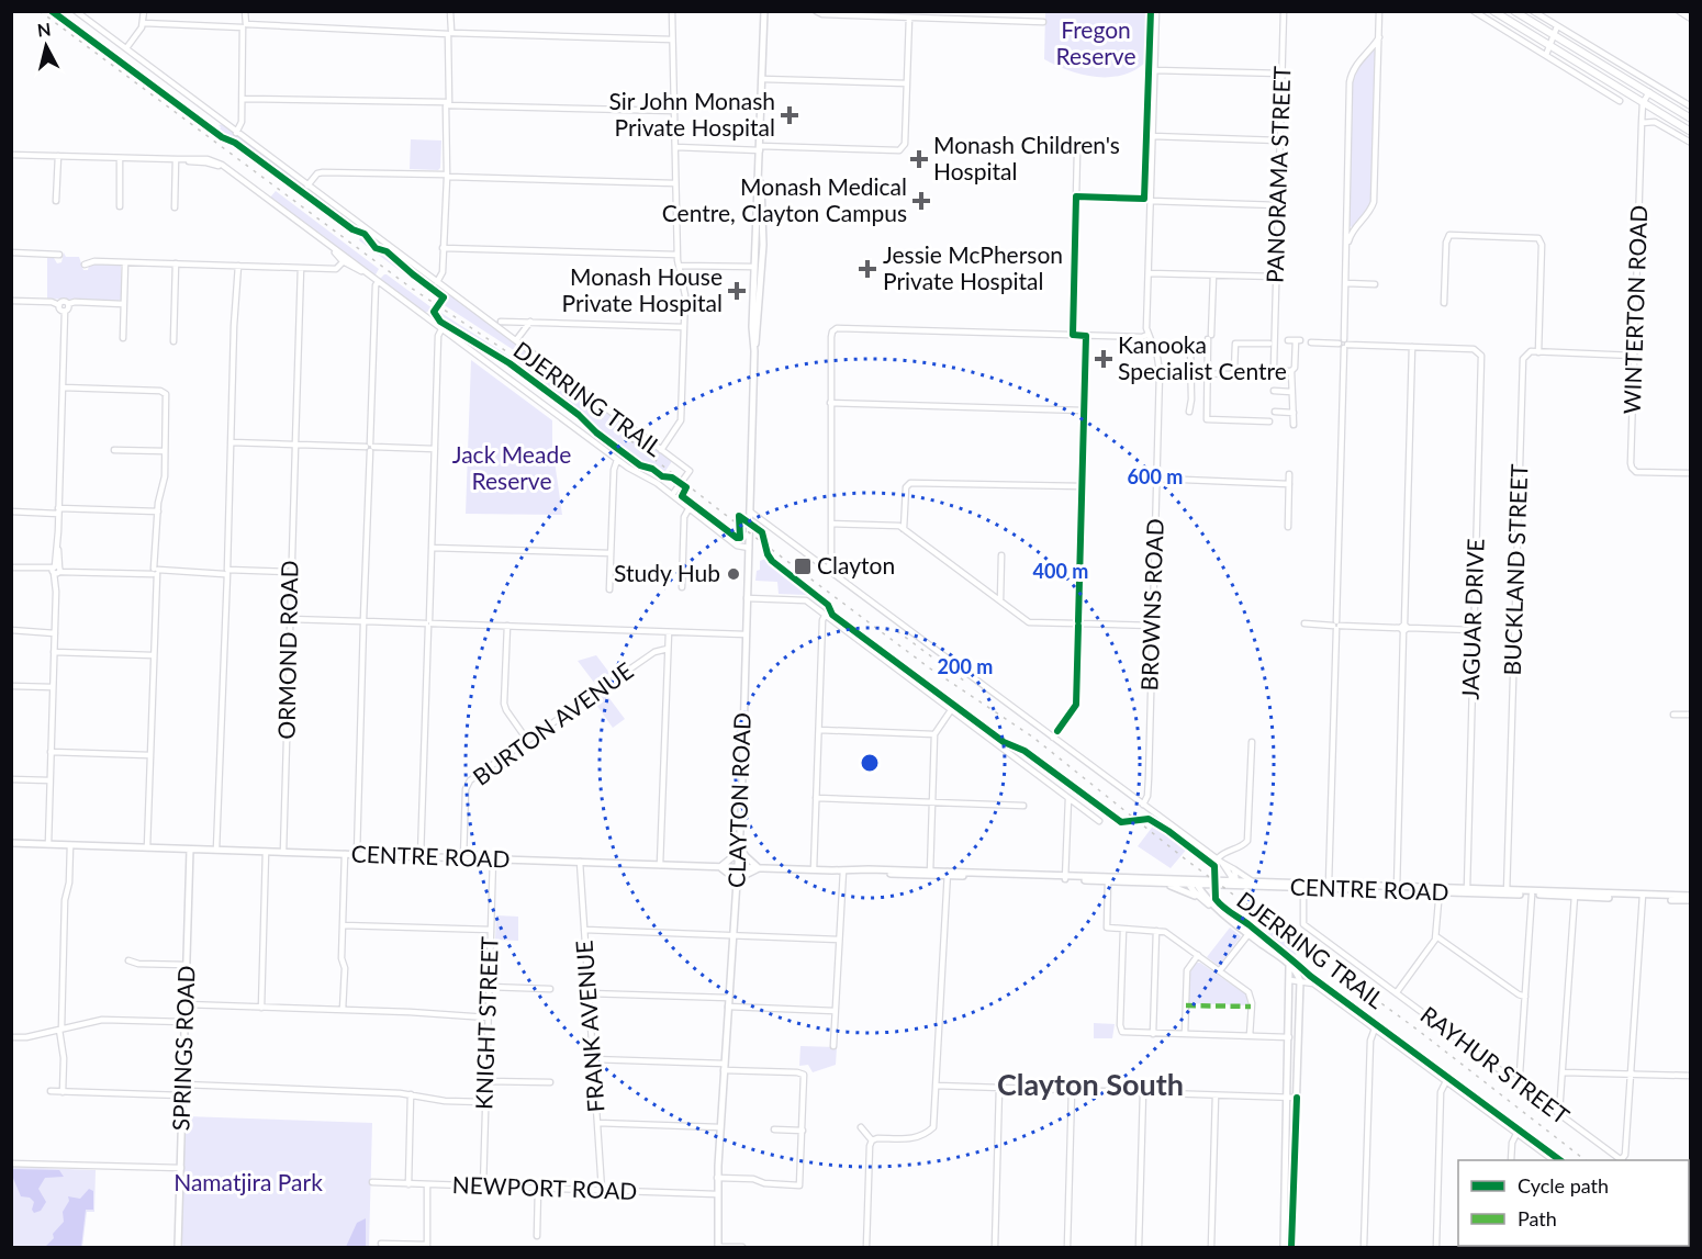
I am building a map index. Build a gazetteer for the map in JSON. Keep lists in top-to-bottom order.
{
  "streets": {
    "main road": ["CLAYTON ROAD", "CENTRE ROAD", "SPRINGS ROAD"],
    "street": [
      "PANORAMA STREET",
      "WINTERTON ROAD",
      "BUCKLAND STREET",
      "BROWNS ROAD",
      "JAGUAR DRIVE",
      "ORMOND ROAD",
      "BURTON AVENUE",
      "KNIGHT STREET",
      "FRANK AVENUE",
      "RAYHUR STREET",
      "NEWPORT ROAD"
    ],
    "cycle path": ["DJERRING TRAIL"]
  },
  "crossings": [
    ["BUCKLAND STREET", "CENTRE ROAD"],
    ["JAGUAR DRIVE", "CENTRE ROAD"],
    ["ORMOND ROAD", "CENTRE ROAD"],
    ["BURTON AVENUE", "CENTRE ROAD"],
    ["CLAYTON ROAD", "CENTRE ROAD"],
    ["CLAYTON ROAD", "NEWPORT ROAD"],
    ["CENTRE ROAD", "KNIGHT STREET"],
    ["CENTRE ROAD", "FRANK AVENUE"],
    ["CENTRE ROAD", "SPRINGS ROAD"],
    ["CENTRE ROAD", "RAYHUR STREET"],
    ["KNIGHT STREET", "NEWPORT ROAD"],
    ["FRANK AVENUE", "NEWPORT ROAD"]
  ],
  "districts": ["Clayton South"],
  "parks": ["Fregon Reserve", "Jack Meade Reserve", "Namatjira Park"],
  "places": {
    "health": [
      "Sir John Monash Private Hospital",
      "Monash Children's Hospital",
      "Monash Medical Centre, Clayton Campus",
      "Jessie McPherson Private Hospital",
      "Monash House Private Hospital",
      "Kanooka Specialist Centre"
    ],
    "transit": ["Clayton"],
    "other": ["Study Hub"]
  },
  "legend": ["Cycle path", "Path"],
  "north": "top",
  "rings": ["600 m", "400 m", "200 m"]
}
